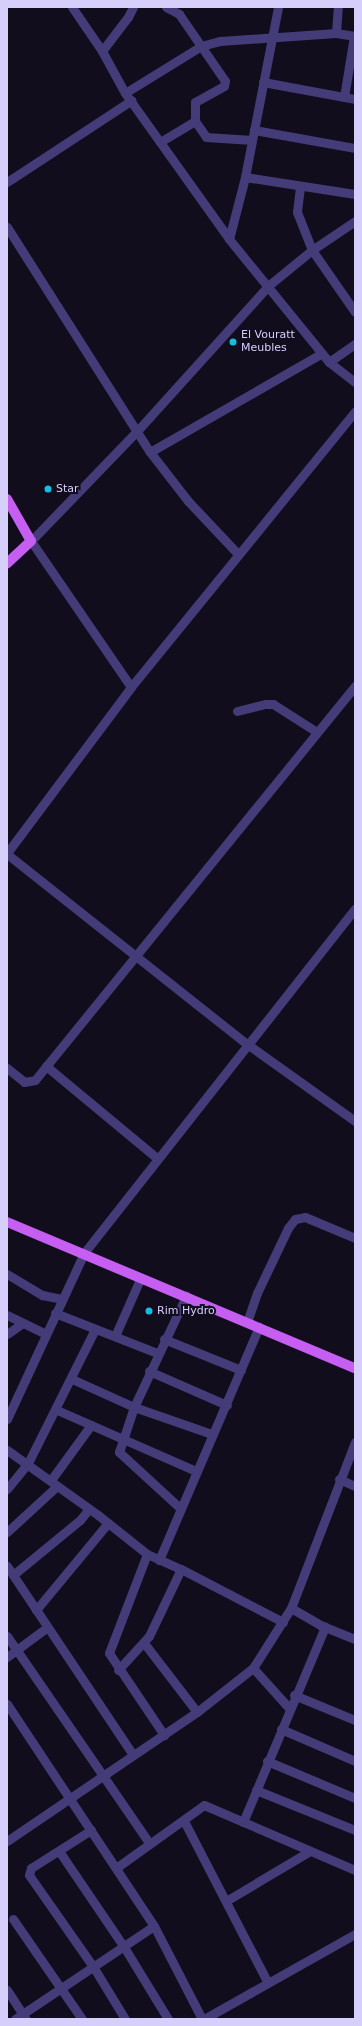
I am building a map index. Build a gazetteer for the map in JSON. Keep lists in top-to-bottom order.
{
  "places": ["El Vouratt Meubles", "Star", "Rim Hydro"]
}
